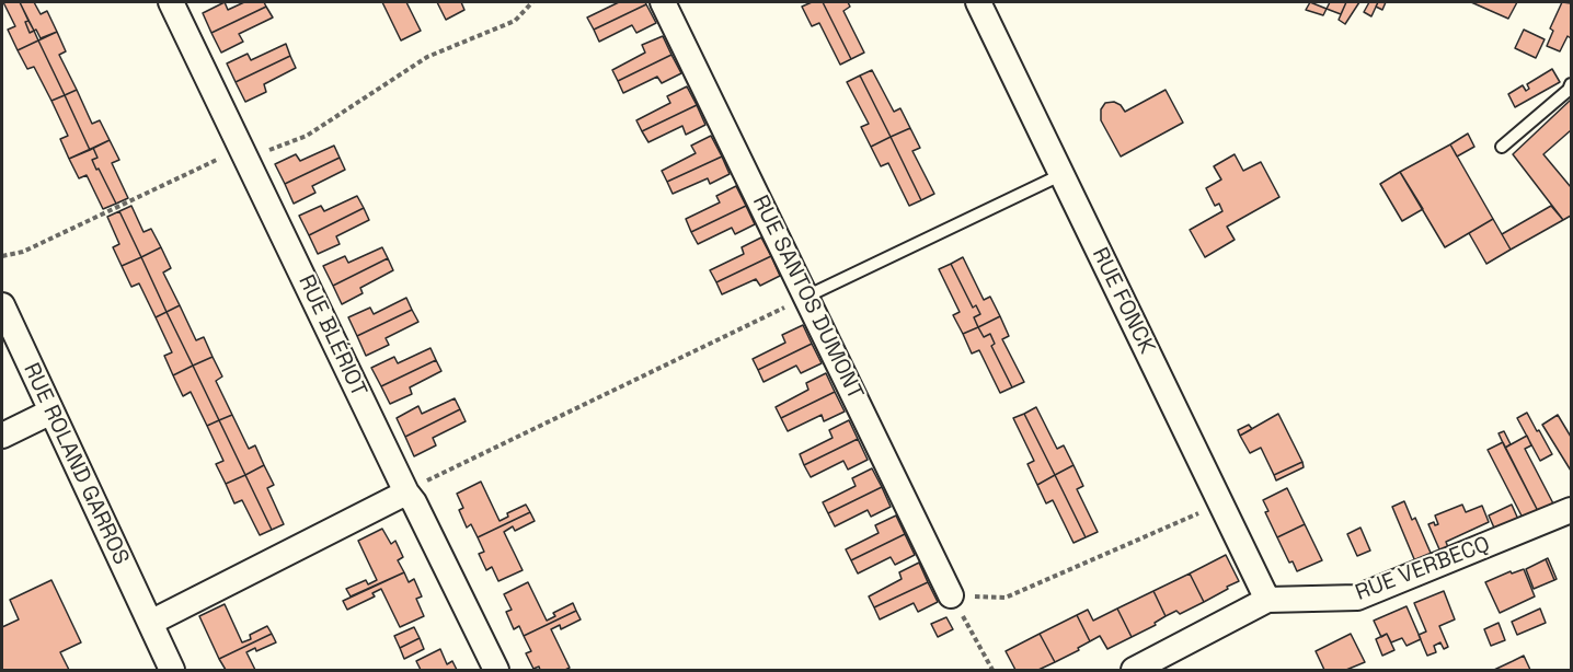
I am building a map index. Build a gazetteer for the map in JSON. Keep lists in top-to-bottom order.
{
  "streets": {
    "street": [
      "RUE SANTOS DUMONT",
      "RUE FONCK",
      "RUE BLÉRIOT",
      "RUE ROLAND GARROS",
      "RUE VERBECQ"
    ]
  },
  "crossings": [
    ["RUE FONCK", "RUE VERBECQ"]
  ]
}
